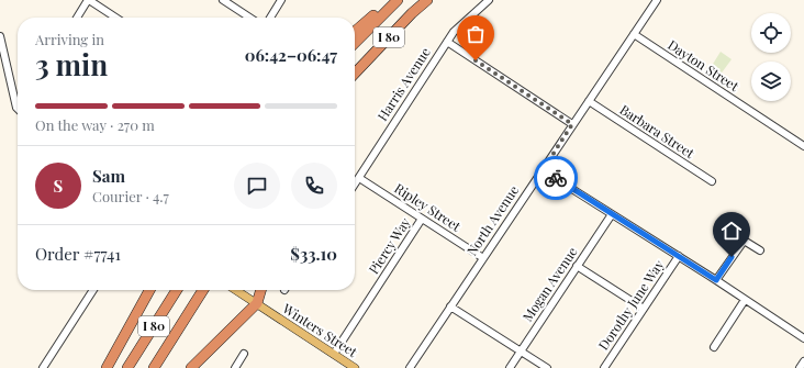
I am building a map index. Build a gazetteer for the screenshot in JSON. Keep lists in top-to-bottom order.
{
  "streets": {
    "highway": ["I 80"],
    "main road": ["Winters Street"],
    "street": [
      "Dayton Street",
      "Harris Avenue",
      "Barbara Street",
      "Ripley Street",
      "North Avenue",
      "Piercy Way",
      "Mogan Avenue",
      "Dorothy June Way"
    ]
  },
  "crossings": [
    ["Dayton Street", "North Avenue"],
    ["Harris Avenue", "Ripley Street"],
    ["Barbara Street", "North Avenue"],
    ["Ripley Street", "North Avenue"],
    ["Ripley Street", "Piercy Way"],
    ["Piercy Way", "Winters Street"]
  ],
  "page": {
    "heading": ["3 min", "Arriving in", "06:42–06:47"],
    "panel": [
      "Sam",
      "Courier · 4.7",
      "Order #7741",
      "$33.10"
    ],
    "bar": "On the way · 270 m",
    "round": "S"
  }
}
